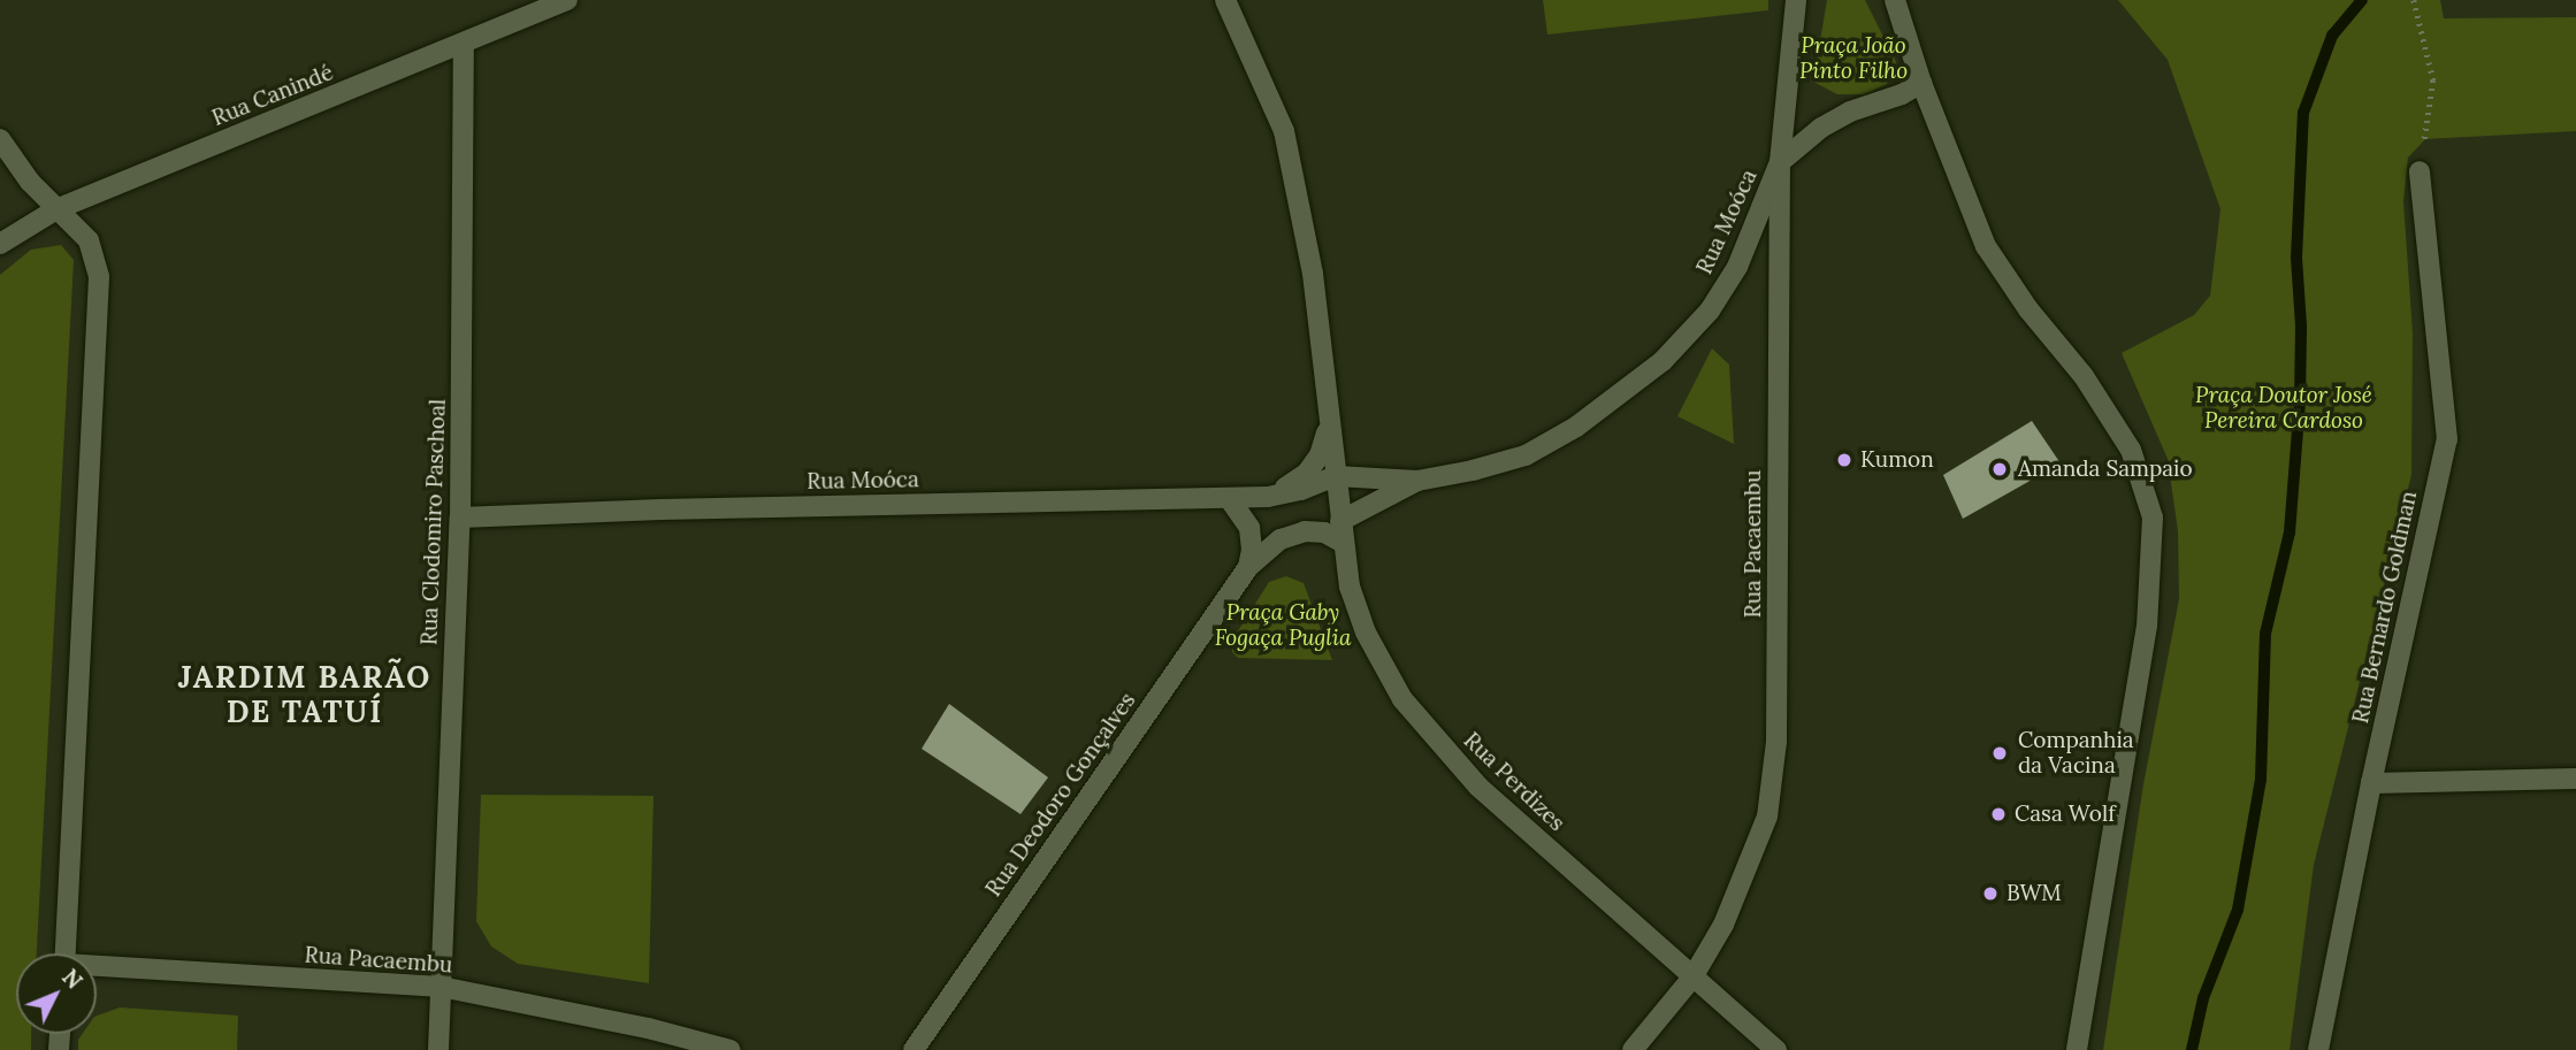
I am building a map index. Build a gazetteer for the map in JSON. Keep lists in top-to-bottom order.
{
  "streets": {
    "street": [
      "Rua Canindé",
      "Rua Moóca",
      "Rua Clodomiro Paschoal",
      "Rua Pacaembu",
      "Rua Bernardo Goldman",
      "Rua Perdizes",
      "Rua Deodoro Gonçalves"
    ]
  },
  "crossings": [
    ["Rua Canindé", "Rua Clodomiro Paschoal"],
    ["Rua Moóca", "Rua Clodomiro Paschoal"],
    ["Rua Moóca", "Rua Pacaembu"],
    ["Rua Moóca", "Rua Perdizes"],
    ["Rua Moóca", "Rua Deodoro Gonçalves"],
    ["Rua Clodomiro Paschoal", "Rua Pacaembu"],
    ["Rua Pacaembu", "Rua Perdizes"],
    ["Rua Perdizes", "Rua Deodoro Gonçalves"]
  ],
  "districts": ["JARDIM BARÃO DE TATUÍ"],
  "parks": ["Praça João Pinto Filho", "Praça Doutor José Pereira Cardoso", "Praça Gaby Fogaça Puglia"],
  "places": [
    "Kumon",
    "Amanda Sampaio",
    "Companhia da Vacina",
    "Casa Wolf",
    "BWM"
  ],
  "north": "top right"
}
